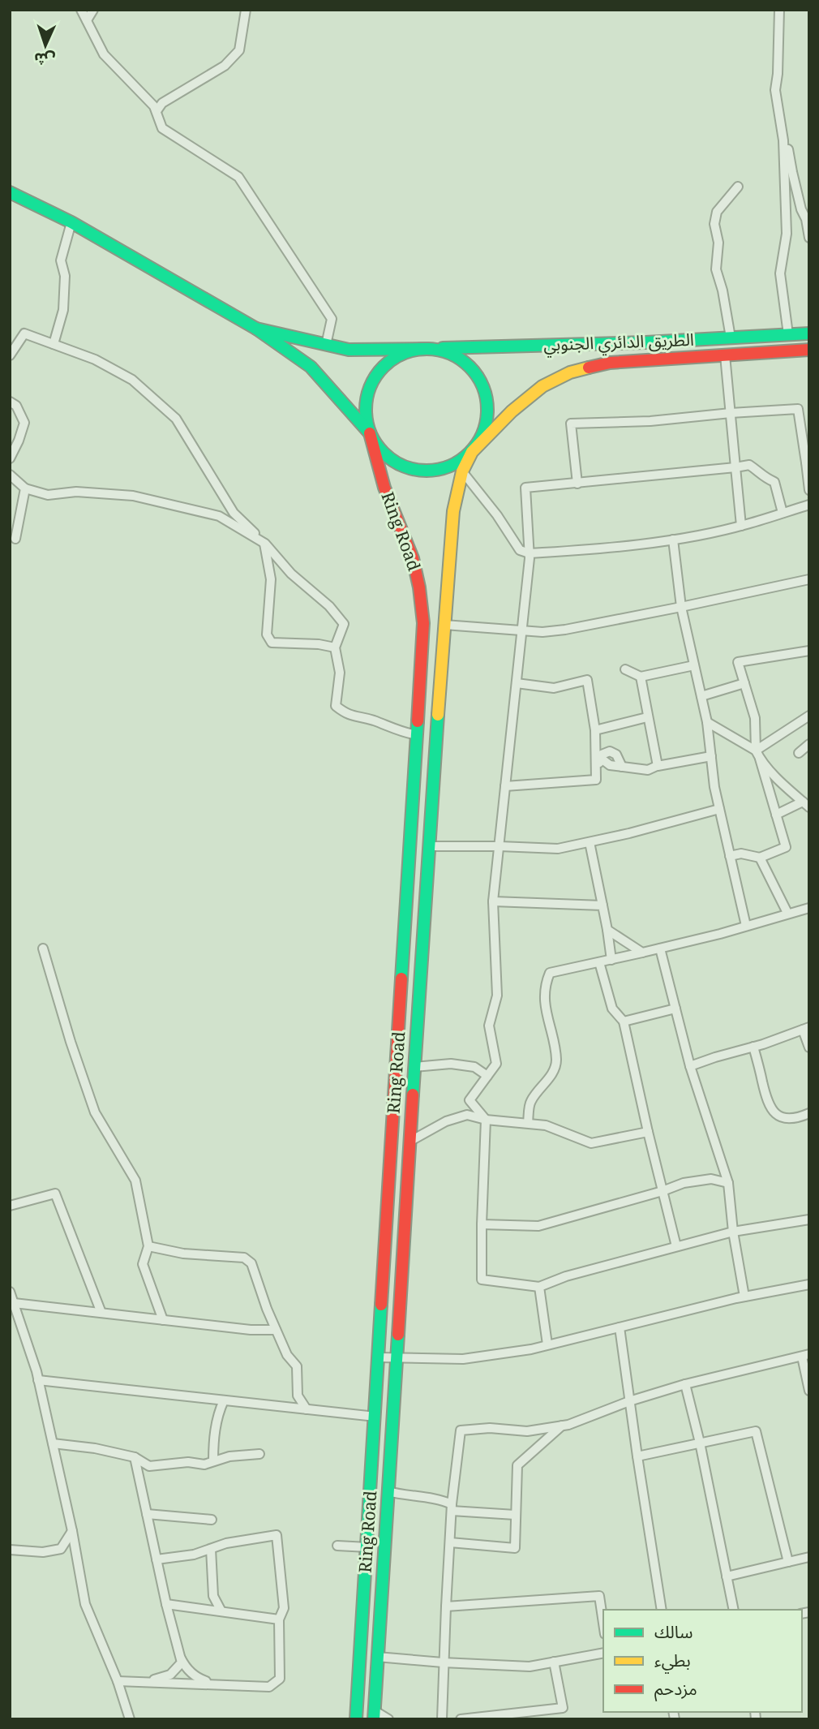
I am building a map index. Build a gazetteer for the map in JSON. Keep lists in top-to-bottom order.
{
  "streets": {
    "main road": ["الطريق الدائري الجنوبي", "Ring Road"]
  },
  "crossings": [
    ["الطريق الدائري الجنوبي", "Ring Road"]
  ],
  "legend": ["سالك", "بطيء", "مزدحم"],
  "north": "bottom"
}
